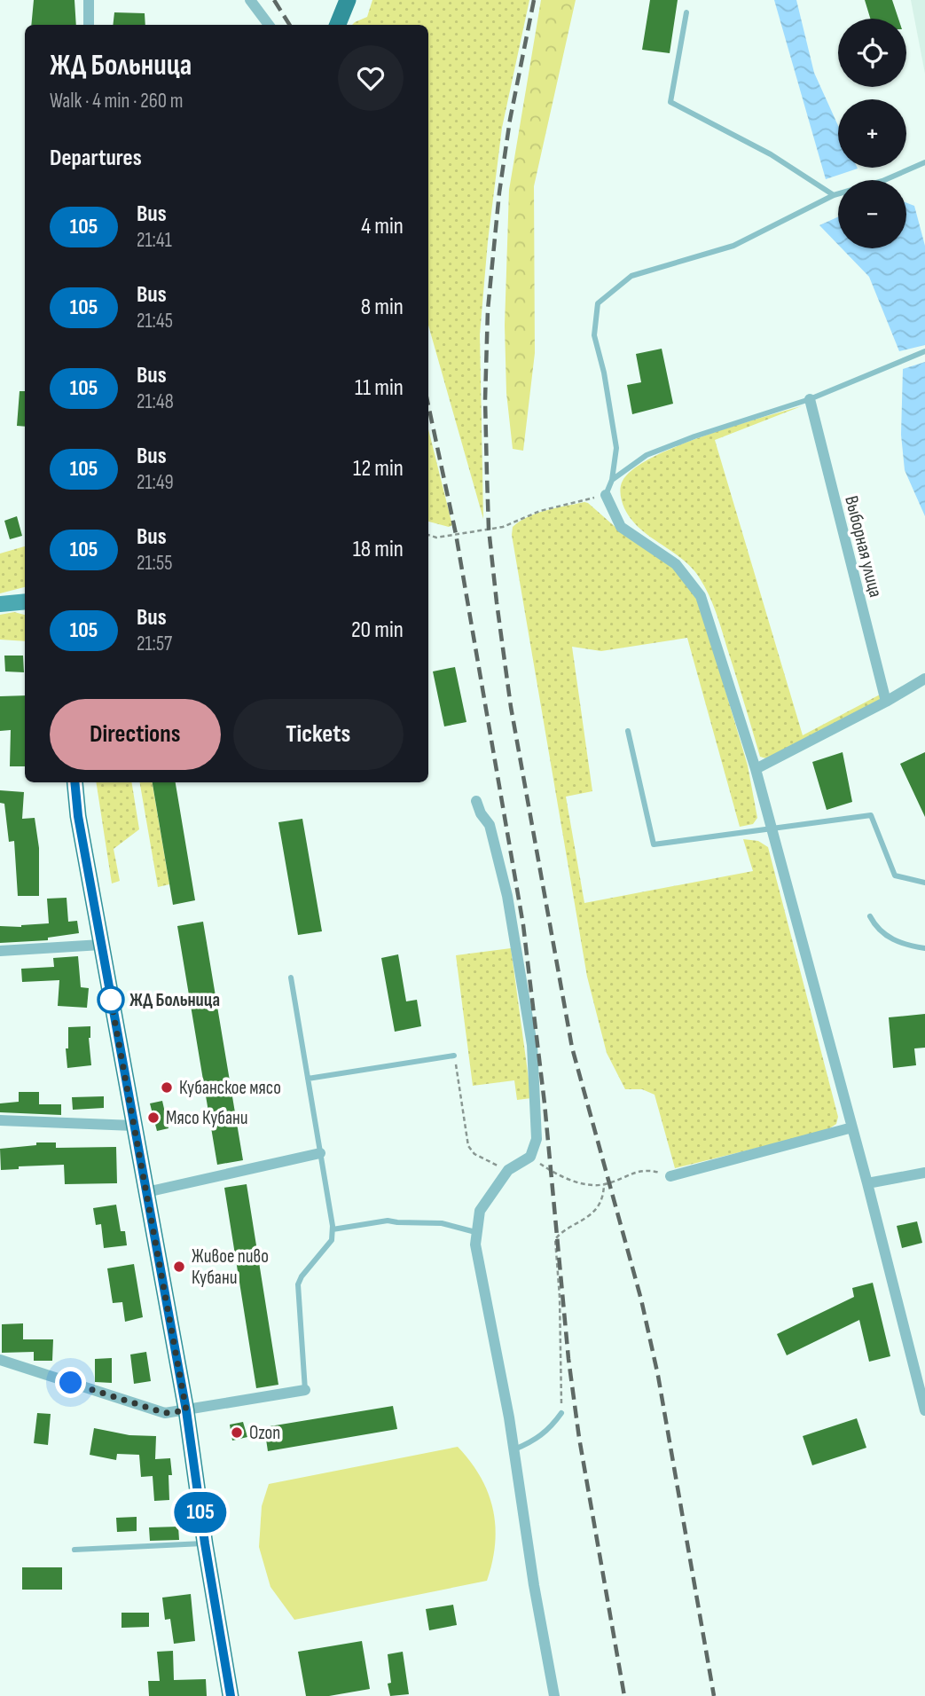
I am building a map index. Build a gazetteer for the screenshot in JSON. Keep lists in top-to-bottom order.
{
  "streets": {
    "street": ["Выборная улица"]
  },
  "places": [
    "ЖД Больница",
    "Кубанское мясо",
    "Мясо Кубани",
    "Живое пиво Кубани",
    "Ozon"
  ],
  "lines": ["bus line 105"],
  "page": {
    "on_map": "105",
    "map_buttons": ["+", "−"],
    "heading": [
      ["ЖД Больница", "Walk · 4 min · 260 m"],
      "Departures"
    ],
    "list": [
      {
        "mark": "105",
        "name": "Bus",
        "note": "21:41",
        "value": "4 min"
      },
      {
        "mark": "105",
        "name": "Bus",
        "note": "21:45",
        "value": "8 min"
      },
      {
        "mark": "105",
        "name": "Bus",
        "note": "21:48",
        "value": "11 min"
      },
      {
        "mark": "105",
        "name": "Bus",
        "note": "21:49",
        "value": "12 min"
      },
      {
        "mark": "105",
        "name": "Bus",
        "note": "21:55",
        "value": "18 min"
      },
      {
        "mark": "105",
        "name": "Bus",
        "note": "21:57",
        "value": "20 min"
      }
    ],
    "buttons": ["Directions", "Tickets"]
  }
}
